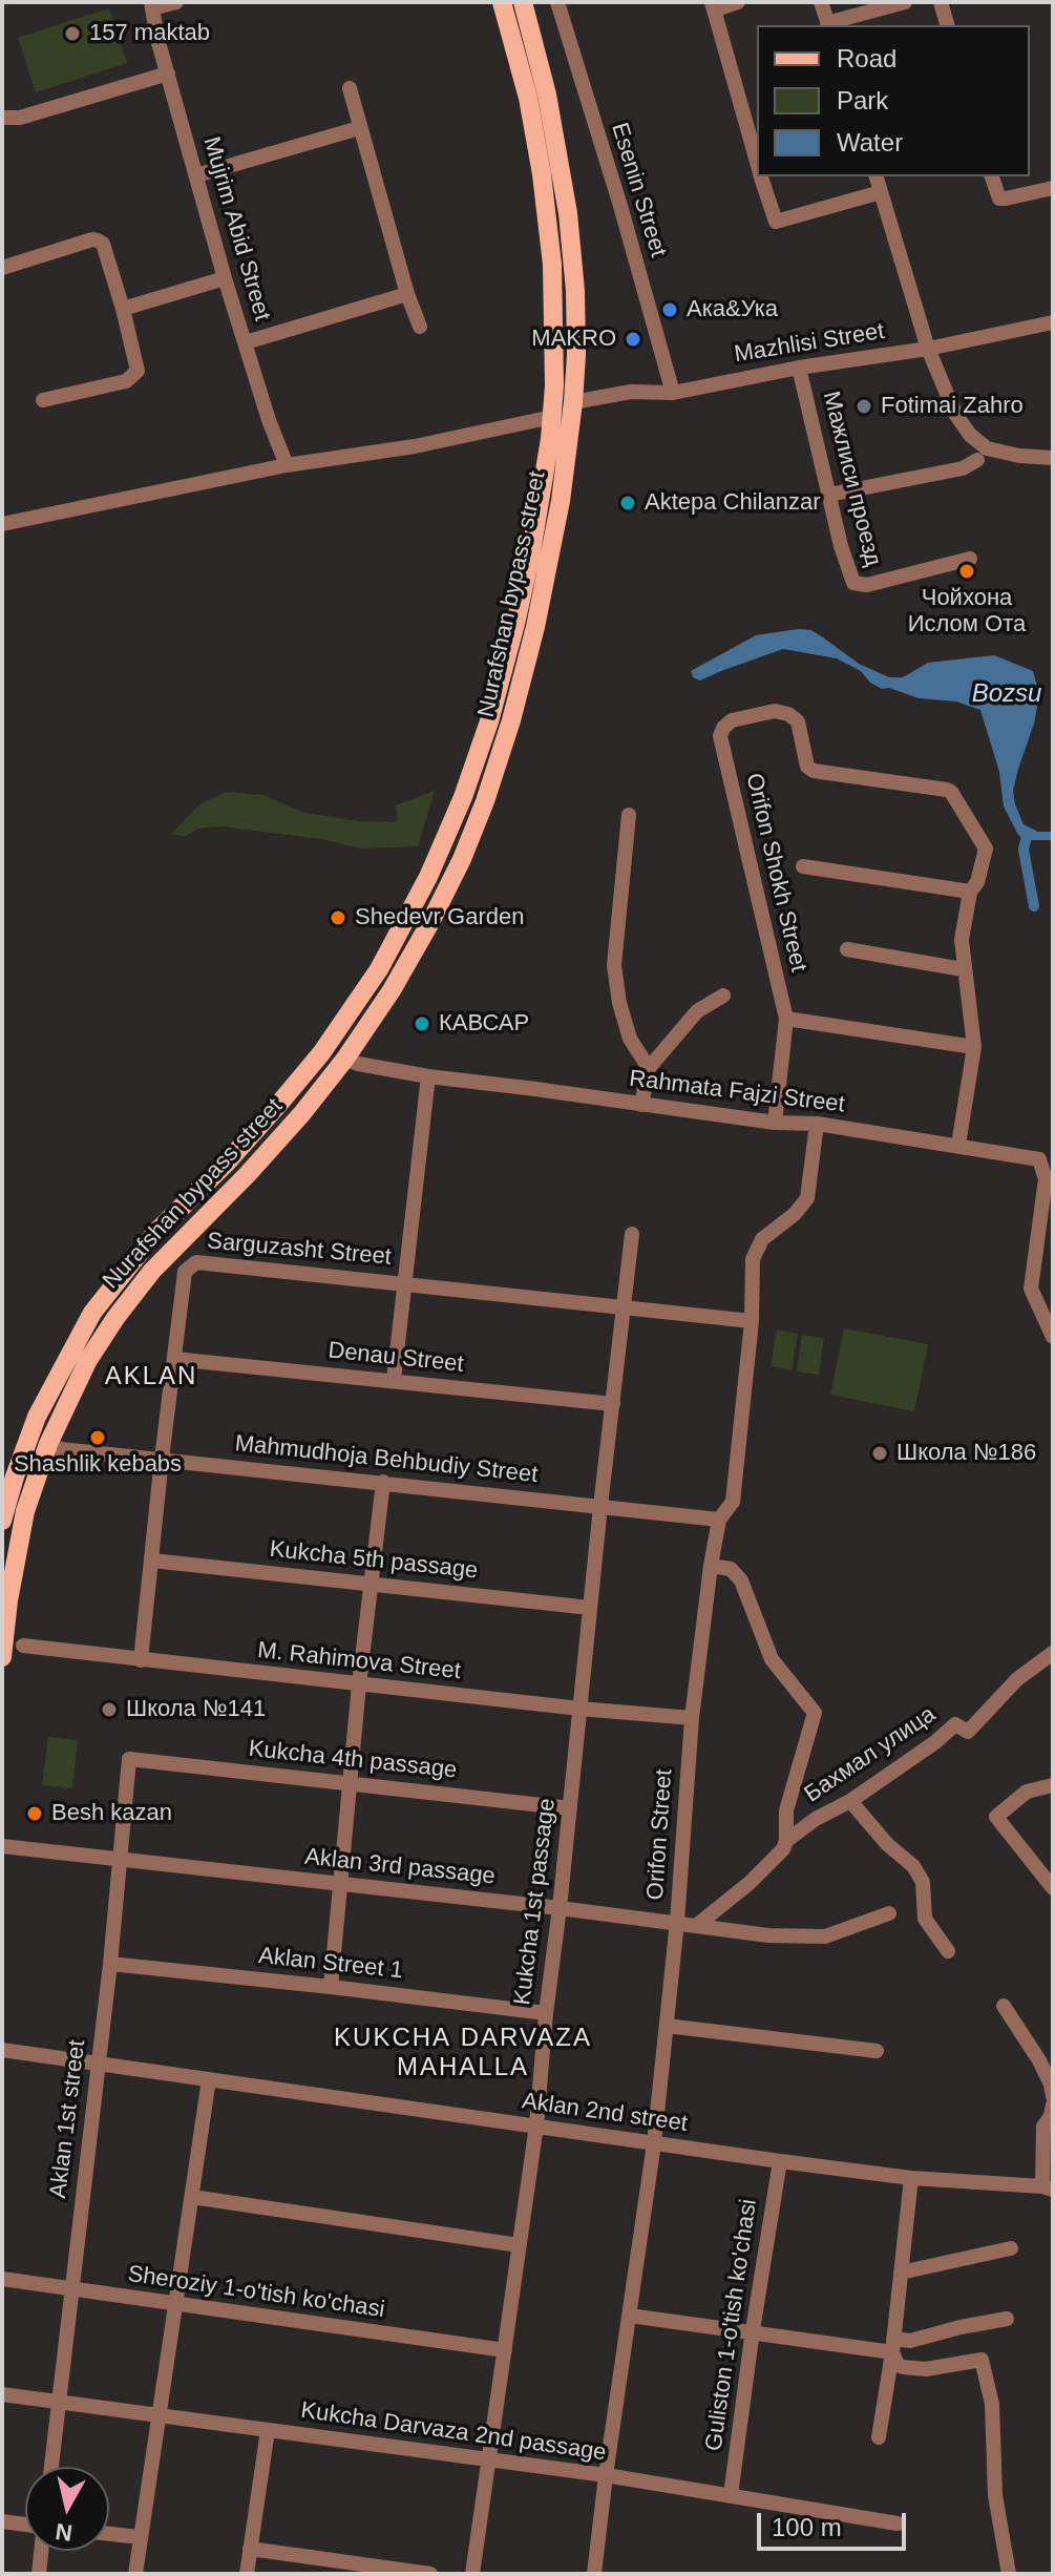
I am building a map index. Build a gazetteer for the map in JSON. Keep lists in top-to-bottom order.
{
  "streets": {
    "main road": ["Nurafshan bypass street"],
    "street": [
      "Esenin Street",
      "Mujrim Abid Street",
      "Mazhlisi Street",
      "Мажлиси проезд",
      "Orifon Shokh Street",
      "Rahmata Fajzi Street",
      "Sarguzasht Street",
      "Denau Street",
      "Mahmudhoja Behbudiy Street",
      "Kukcha 5th passage",
      "M. Rahimova Street",
      "Бахмал улица",
      "Kukcha 4th passage",
      "Orifon Street",
      "Аklаn 3rd passage",
      "Kukcha 1st passage",
      "Аklаn Street 1",
      "Аklаn 2nd street",
      "Aklan 1st street",
      "Sheroziy 1-o'tish ko'chasi",
      "Guliston 1-o'tish ko'chasi",
      "Kukcha Darvaza 2nd passage"
    ]
  },
  "crossings": [
    ["Esenin Street", "Mazhlisi Street"],
    ["Mazhlisi Street", "Мажлиси проезд"],
    ["Mazhlisi Street", "Nurafshan bypass street"],
    ["Nurafshan bypass street", "Rahmata Fajzi Street"],
    ["Nurafshan bypass street", "Mahmudhoja Behbudiy Street"],
    ["Orifon Shokh Street", "Rahmata Fajzi Street"],
    ["Rahmata Fajzi Street", "Orifon Street"],
    ["Sarguzasht Street", "Denau Street"],
    ["Sarguzasht Street", "Mahmudhoja Behbudiy Street"],
    ["Sarguzasht Street", "Kukcha 5th passage"],
    ["Sarguzasht Street", "M. Rahimova Street"],
    ["Sarguzasht Street", "Orifon Street"],
    ["Sarguzasht Street", "Kukcha 1st passage"],
    ["Denau Street", "Kukcha 1st passage"],
    ["Mahmudhoja Behbudiy Street", "Orifon Street"],
    ["Mahmudhoja Behbudiy Street", "Kukcha 1st passage"],
    ["Kukcha 5th passage", "Kukcha 1st passage"],
    ["M. Rahimova Street", "Orifon Street"],
    ["M. Rahimova Street", "Kukcha 1st passage"],
    ["Бахмал улица", "Orifon Street"],
    ["Бахмал улица", "Аklаn 3rd passage"],
    ["Kukcha 4th passage", "Kukcha 1st passage"],
    ["Kukcha 4th passage", "Aklan 1st street"],
    ["Orifon Street", "Аklаn 3rd passage"],
    ["Orifon Street", "Аklаn 2nd street"],
    ["Orifon Street", "Kukcha Darvaza 2nd passage"],
    ["Аklаn 3rd passage", "Kukcha 1st passage"],
    ["Аklаn 3rd passage", "Aklan 1st street"],
    ["Kukcha 1st passage", "Аklаn Street 1"],
    ["Kukcha 1st passage", "Аklаn 2nd street"],
    ["Kukcha 1st passage", "Sheroziy 1-o'tish ko'chasi"],
    ["Kukcha 1st passage", "Kukcha Darvaza 2nd passage"],
    ["Аklаn Street 1", "Aklan 1st street"],
    ["Аklаn 2nd street", "Aklan 1st street"],
    ["Аklаn 2nd street", "Guliston 1-o'tish ko'chasi"],
    ["Aklan 1st street", "Sheroziy 1-o'tish ko'chasi"],
    ["Aklan 1st street", "Kukcha Darvaza 2nd passage"],
    ["Guliston 1-o'tish ko'chasi", "Kukcha Darvaza 2nd passage"]
  ],
  "districts": ["AKLAN", "KUKCHA DARVAZA MAHALLA"],
  "water": ["Bozsu"],
  "places": [
    "157 maktab",
    "Ака&Ука",
    "MAKRO",
    "Fotimai Zahro",
    "Aktepa Chilanzar",
    "Чойхона Ислом Ота",
    "Shedevr Garden",
    "КАВСАР",
    "Shashlik kebabs",
    "Школа №186",
    "Школа №141",
    "Besh kazan"
  ],
  "legend": ["Road", "Park", "Water"],
  "scale_bar": "100 m",
  "north": "bottom"
}
